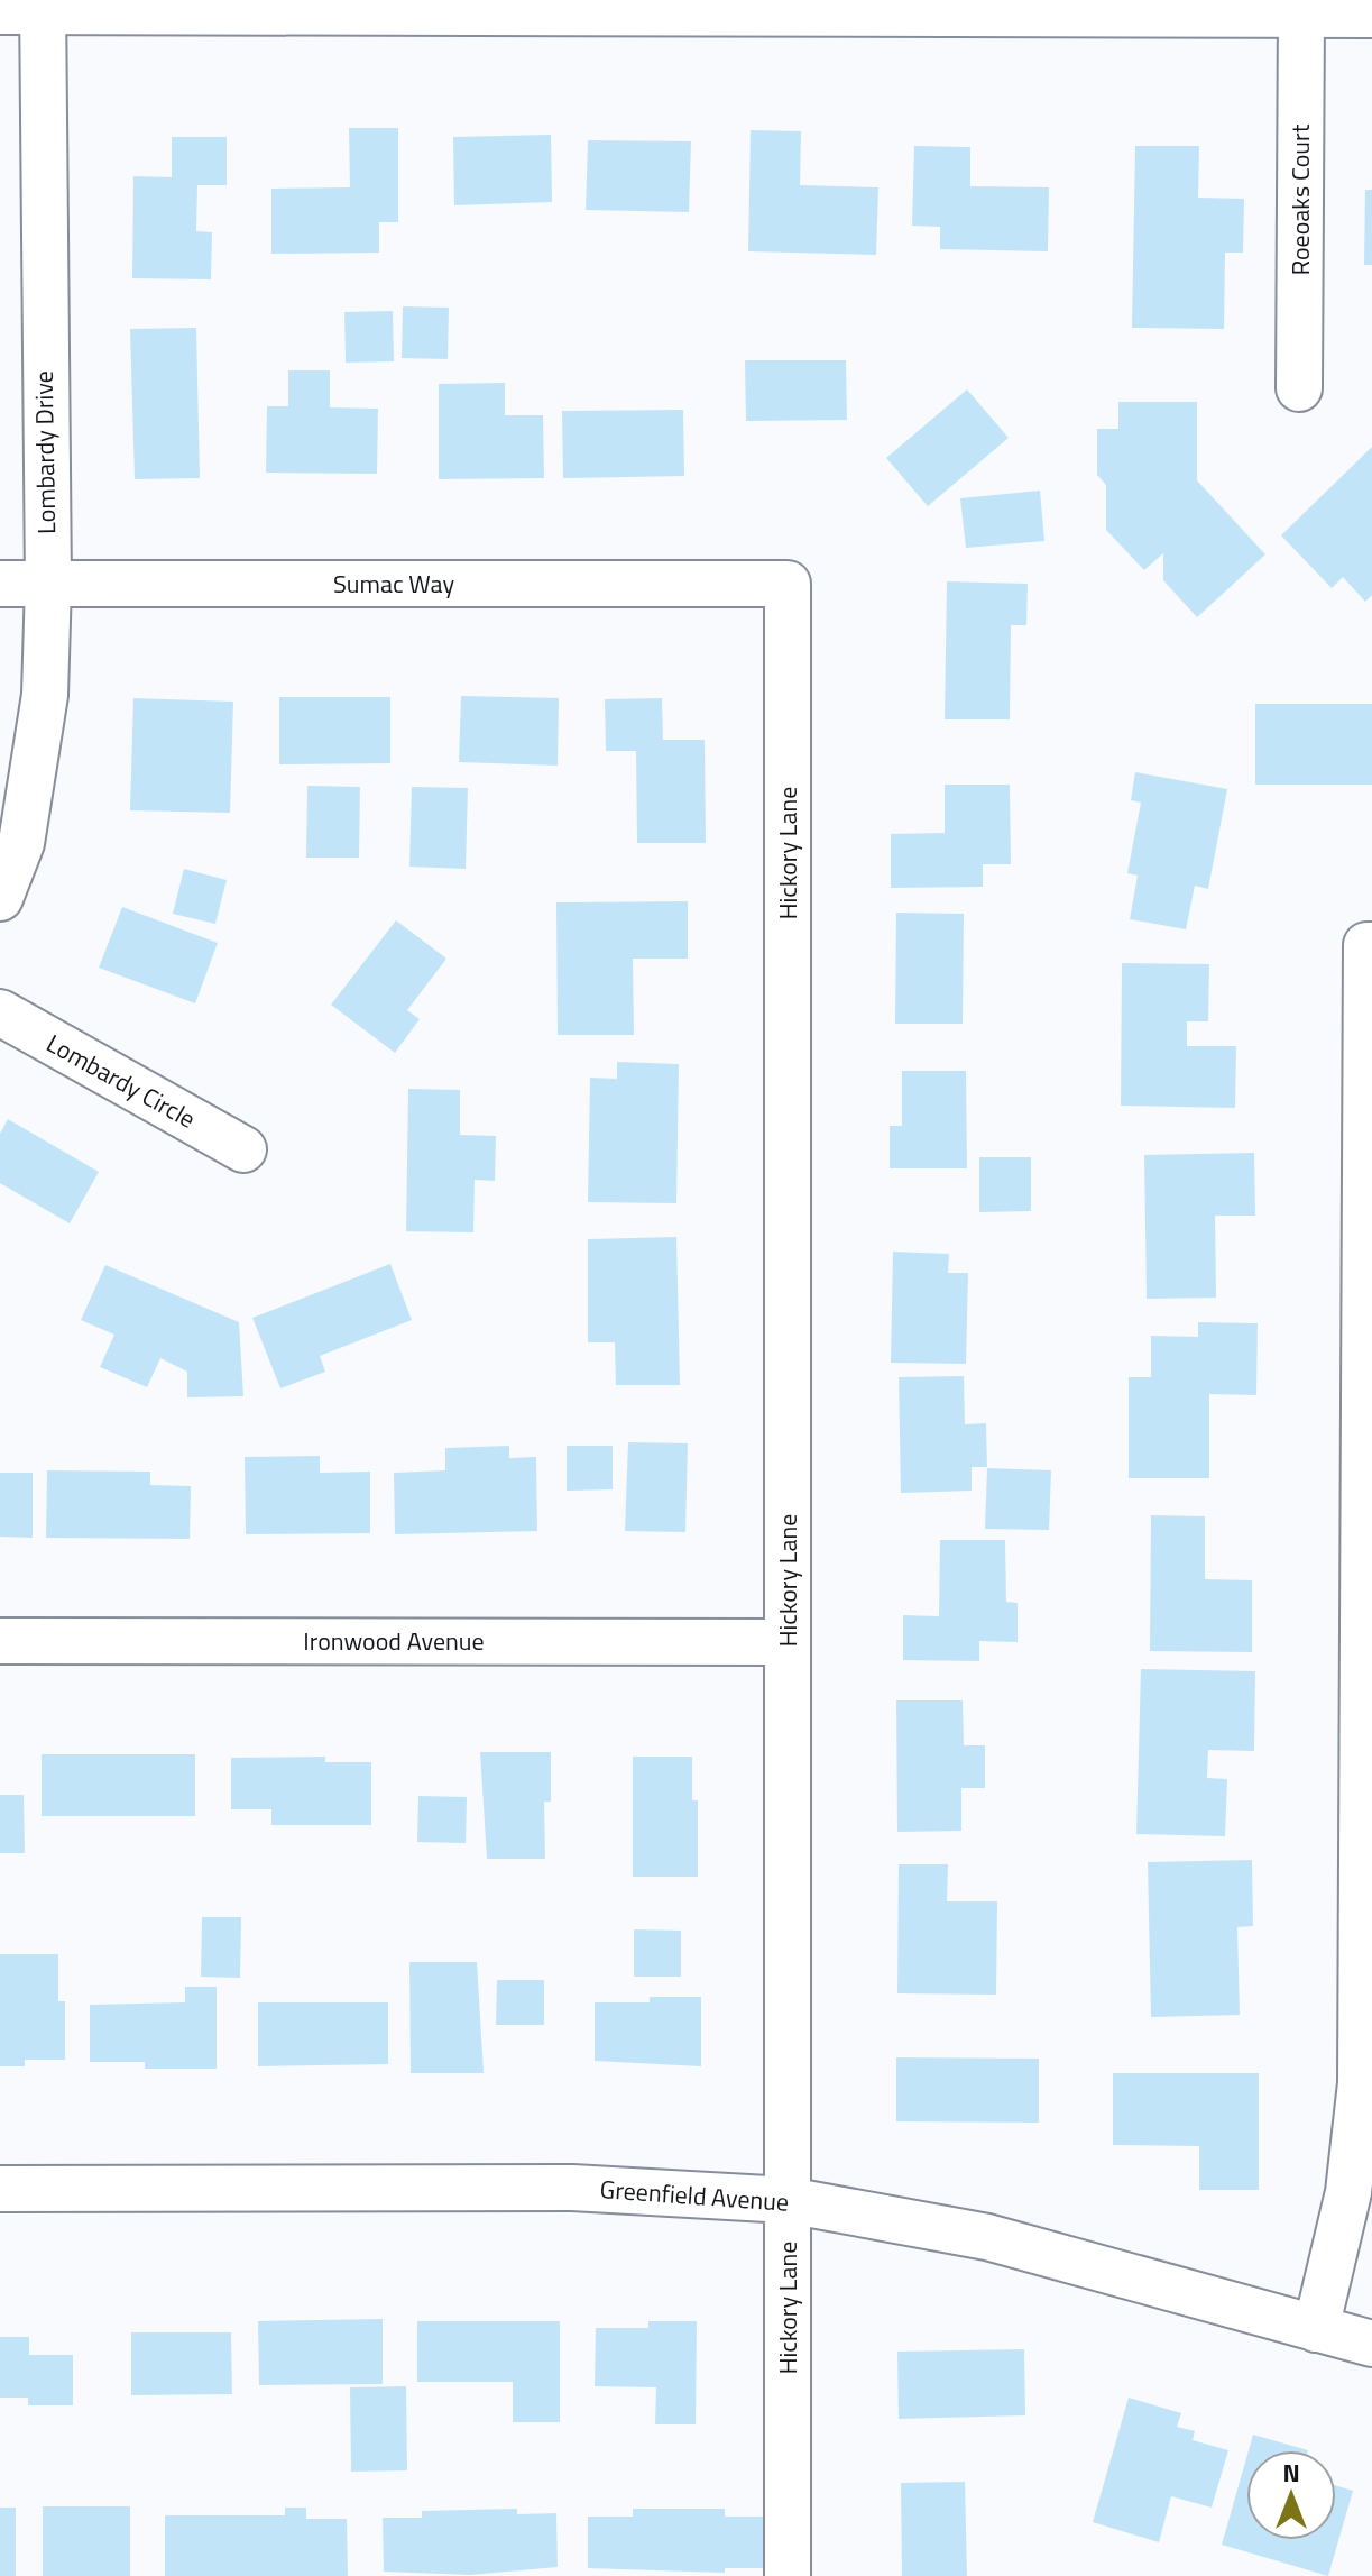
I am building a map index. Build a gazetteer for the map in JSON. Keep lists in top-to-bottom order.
{
  "streets": {
    "street": [
      "Roeoaks Court",
      "Lombardy Drive",
      "Sumac Way",
      "Hickory Lane",
      "Lombardy Circle",
      "Ironwood Avenue",
      "Greenfield Avenue"
    ]
  },
  "crossings": [
    ["Lombardy Drive", "Sumac Way"],
    ["Sumac Way", "Hickory Lane"],
    ["Hickory Lane", "Ironwood Avenue"],
    ["Hickory Lane", "Greenfield Avenue"]
  ],
  "north": "top"
}
